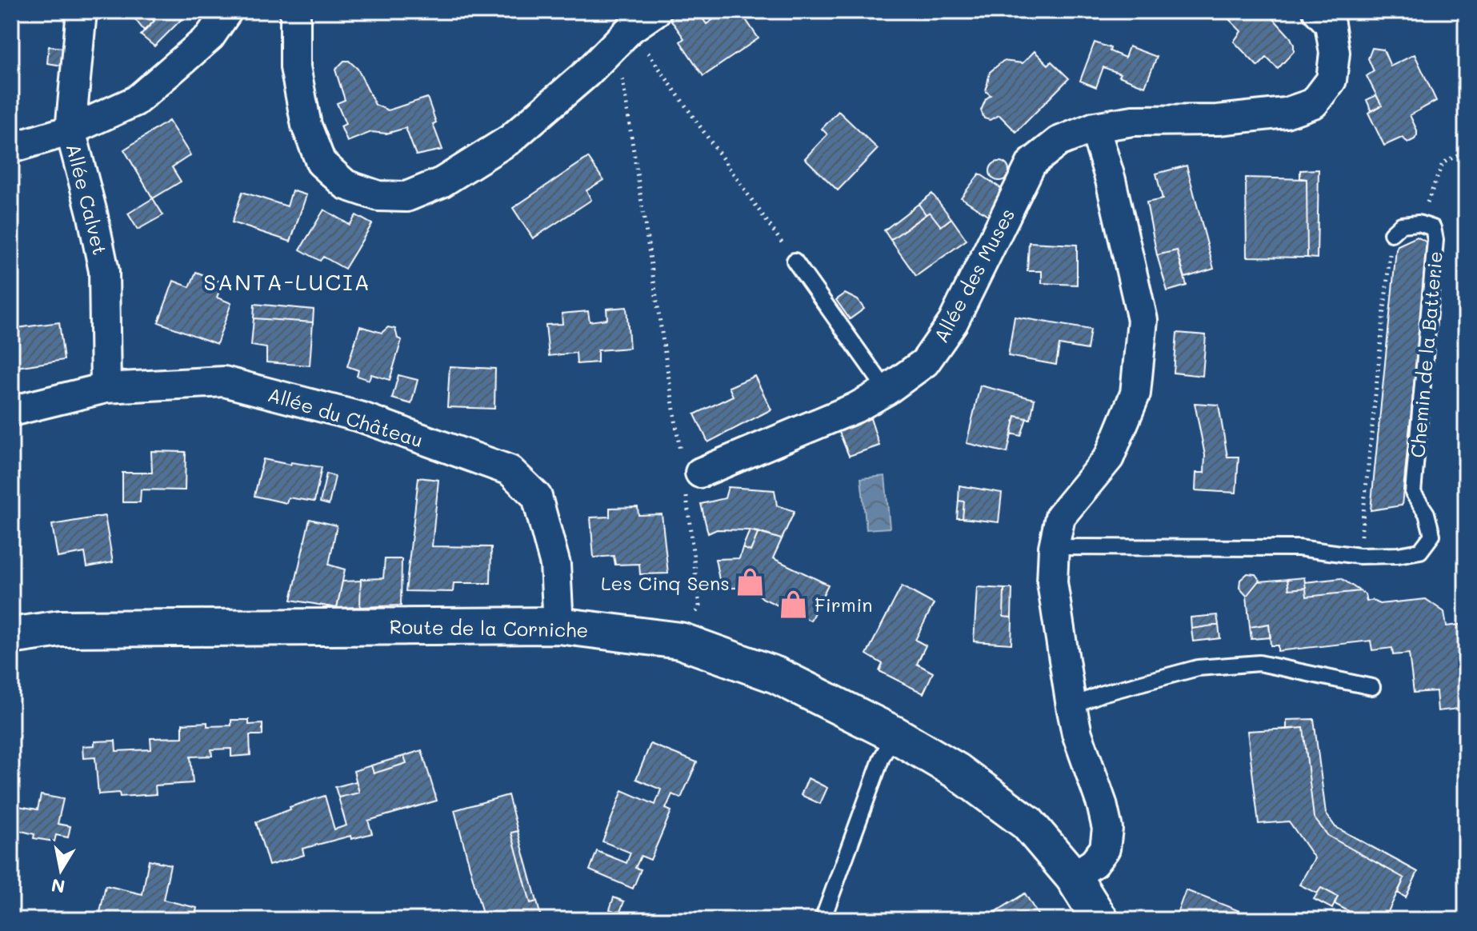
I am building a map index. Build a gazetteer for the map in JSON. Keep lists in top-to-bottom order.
{
  "streets": {
    "main road": ["Route de la Corniche"],
    "street": ["Allée Calvet", "Allée des Muses", "Allée du Château"],
    "lane": ["Chemin de la Batterie"]
  },
  "crossings": [
    ["Allée Calvet", "Allée du Château"],
    ["Allée du Château", "Route de la Corniche"]
  ],
  "districts": ["SANTA-LUCIA"],
  "places": {
    "shop": ["Les Cinq Sens", "Firmin"]
  },
  "north": "bottom"
}
